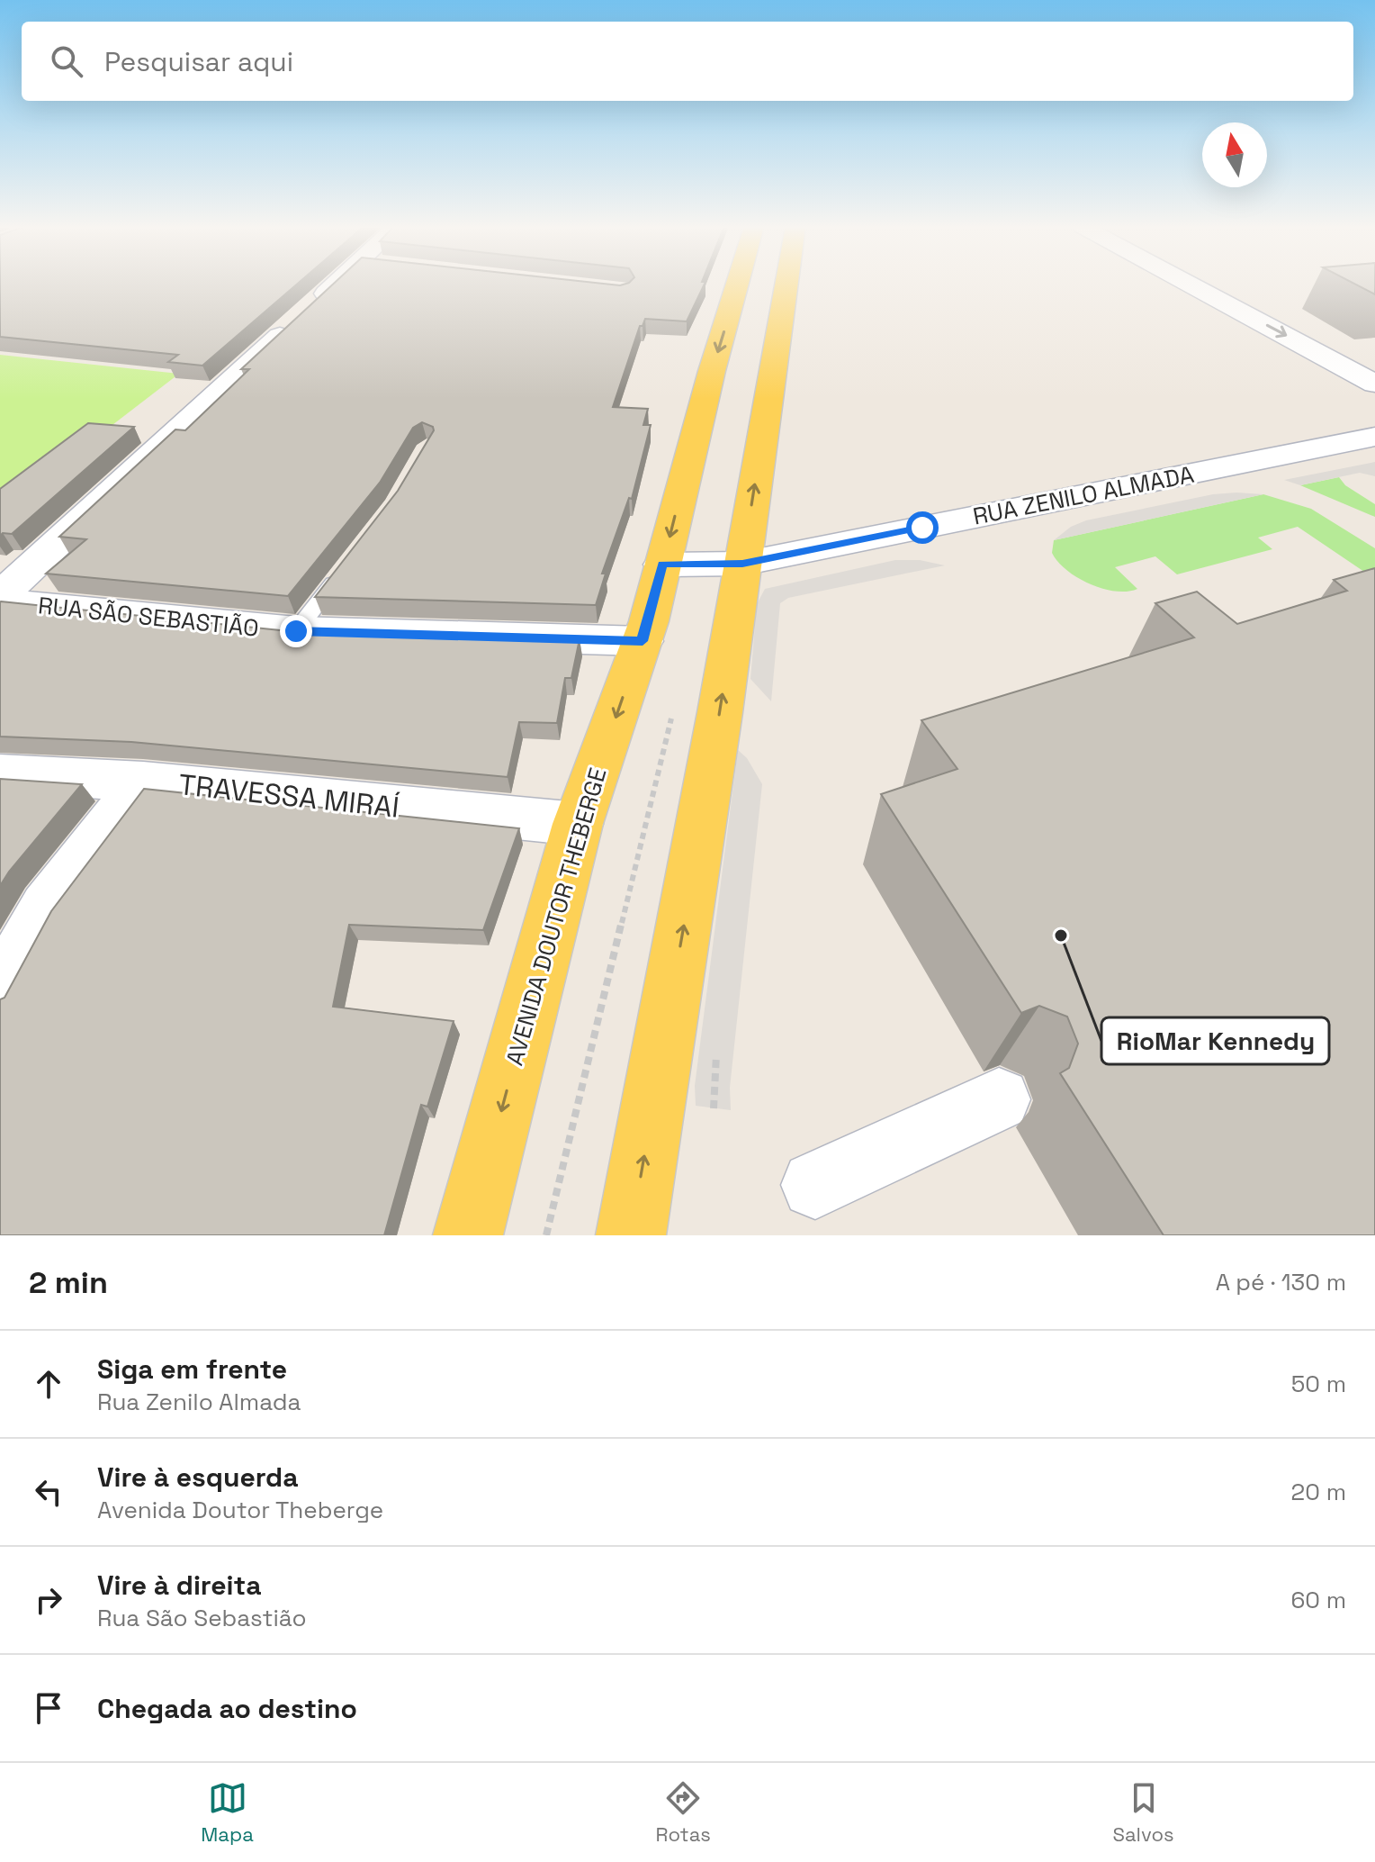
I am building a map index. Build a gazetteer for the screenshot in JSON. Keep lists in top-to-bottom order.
{
  "streets": {
    "main road": ["AVENIDA DOUTOR THEBERGE"],
    "street": ["RUA ZENILO ALMADA", "RUA SÃO SEBASTIÃO", "TRAVESSA MIRAÍ"]
  },
  "crossings": [
    ["RUA ZENILO ALMADA", "AVENIDA DOUTOR THEBERGE"],
    ["RUA SÃO SEBASTIÃO", "AVENIDA DOUTOR THEBERGE"],
    ["TRAVESSA MIRAÍ", "AVENIDA DOUTOR THEBERGE"]
  ],
  "places": ["RioMar Kennedy"],
  "north": "top",
  "page": {
    "search": "Pesquisar aqui",
    "heading": ["2 min", "A pé · 130 m"],
    "list": [
      ["Siga em frente", "Rua Zenilo Almada", "50 m"],
      ["Vire à esquerda", "Avenida Doutor Theberge", "20 m"],
      ["Vire à direita", "Rua São Sebastião", "60 m"],
      "Chegada ao destino"
    ],
    "nav": ["Mapa", "Rotas", "Salvos"]
  }
}
